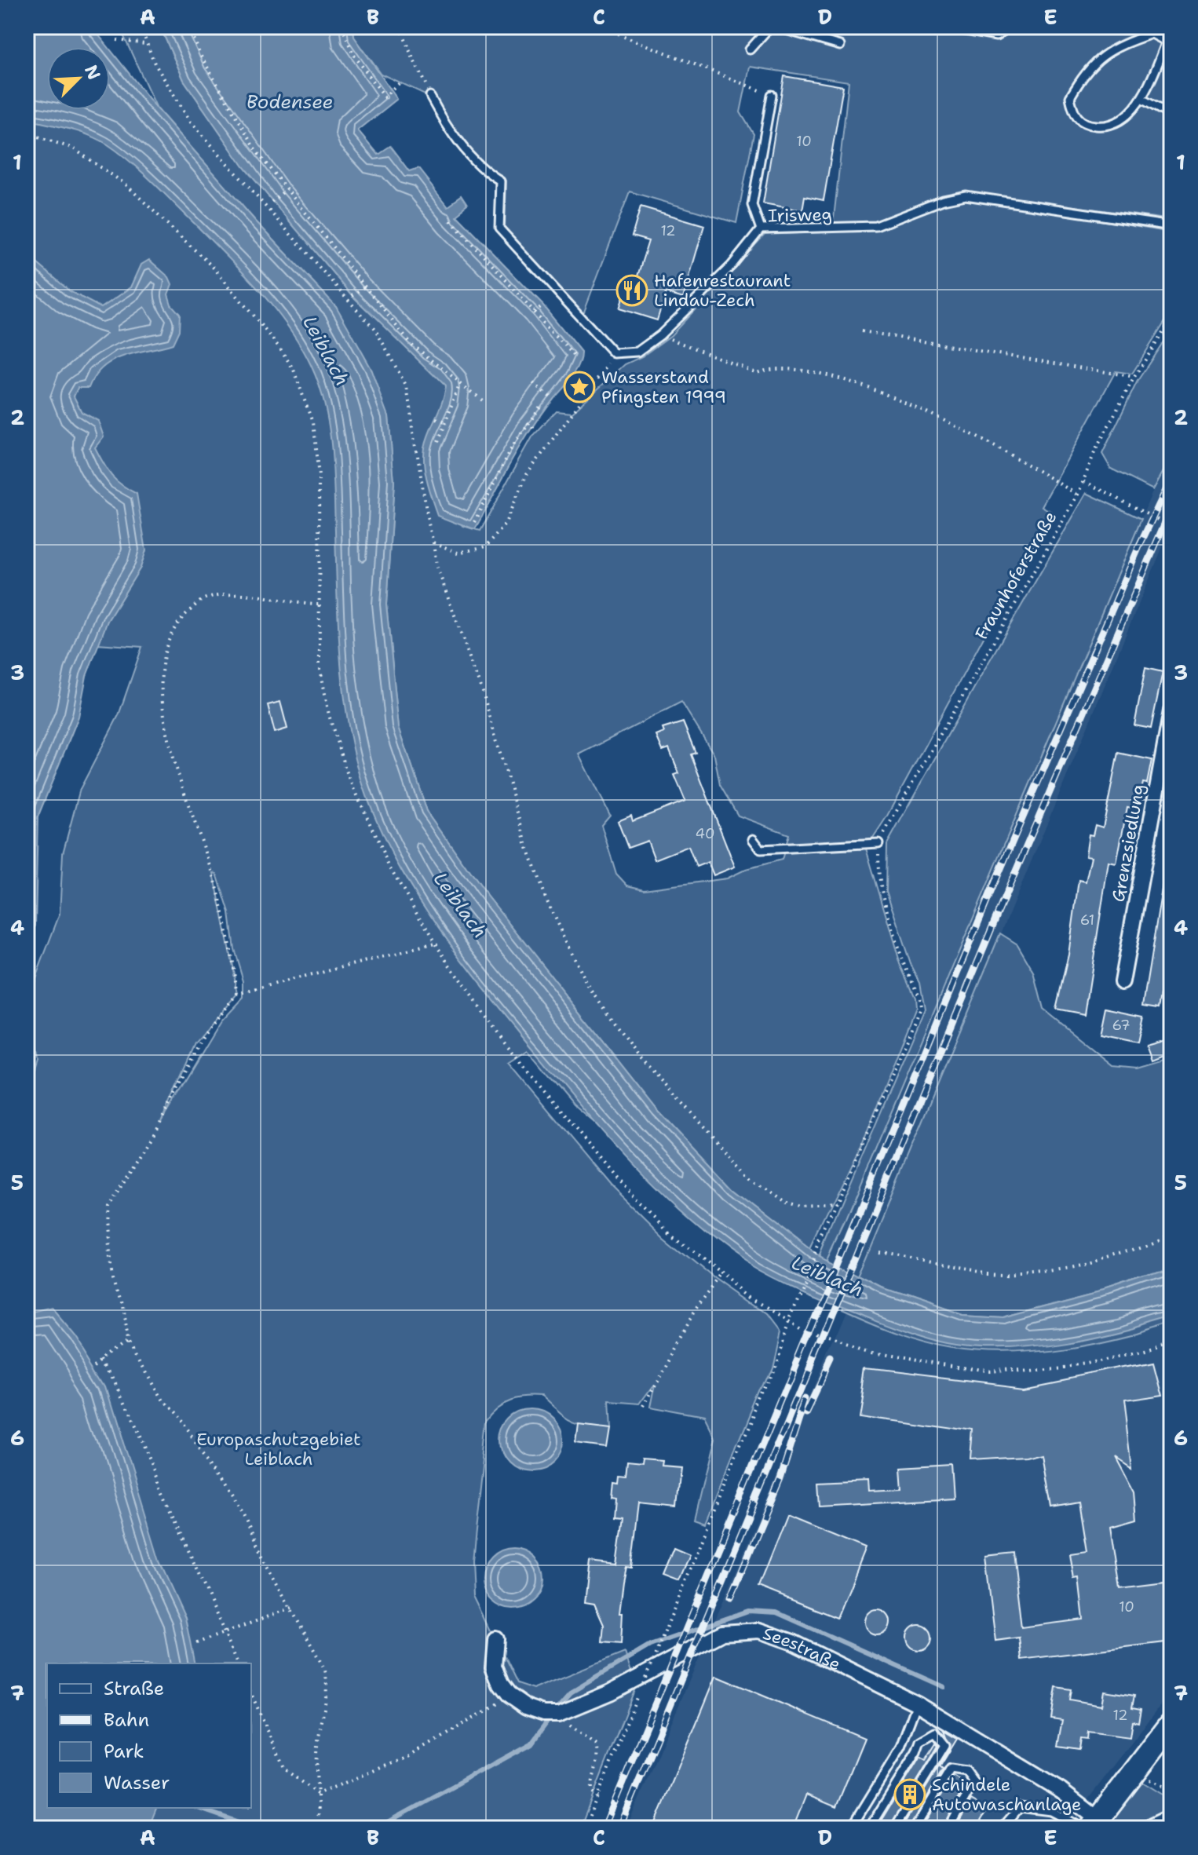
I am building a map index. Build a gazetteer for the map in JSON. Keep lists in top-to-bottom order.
{
  "streets": {
    "street": ["Grenzsiedlung", "Seestraße"],
    "lane": ["Irisweg"],
    "path": ["Fraunhoferstraße"]
  },
  "water": ["Bodensee", "Leiblach"],
  "parks": ["Europaschutzgebiet Leiblach"],
  "places": {
    "restaurant": ["Hafenrestaurant Lindau-Zech"],
    "place": ["Wasserstand Pfingsten 1999"],
    "building": ["Schindele Autowaschanlage"]
  },
  "house_numbers": [
    "10",
    "12",
    "40",
    "61",
    "67",
    "10",
    "12"
  ],
  "legend": [
    "Straße",
    "Bahn",
    "Park",
    "Wasser"
  ],
  "north": "top right",
  "grid": {
    "columns": [
      "A",
      "B",
      "C",
      "D",
      "E"
    ],
    "rows": [
      "1",
      "2",
      "3",
      "4",
      "5",
      "6",
      "7"
    ]
  }
}
